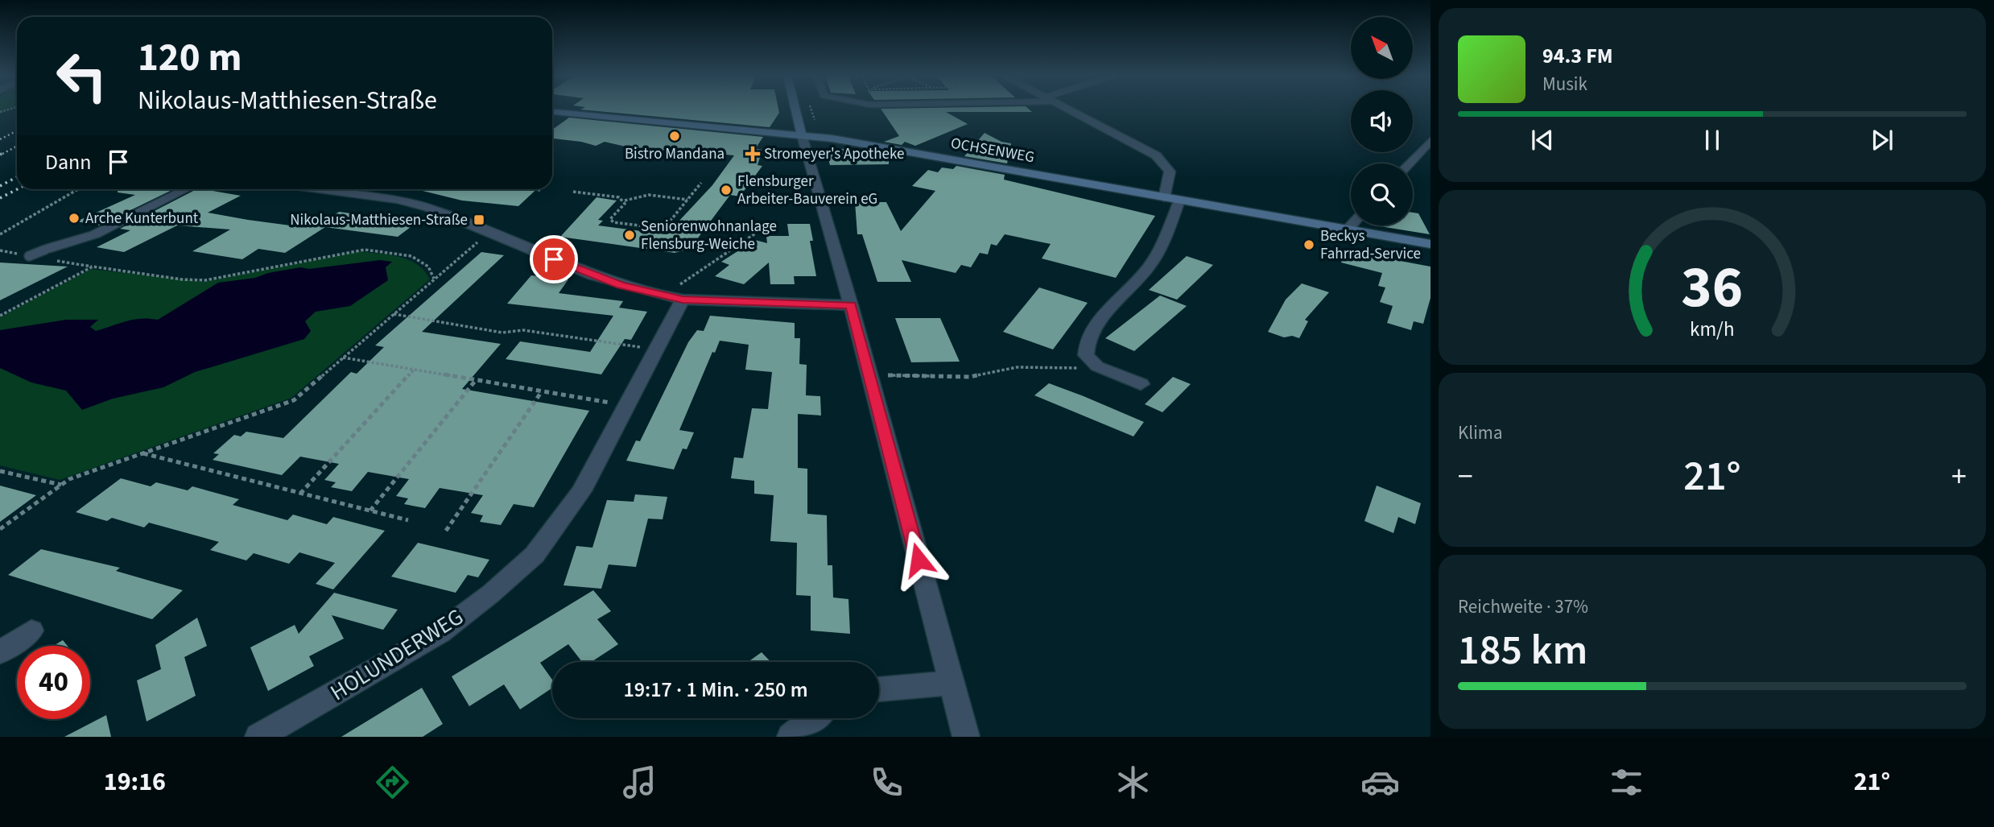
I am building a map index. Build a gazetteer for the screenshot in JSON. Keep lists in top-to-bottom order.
{
  "streets": {
    "main road": ["OCHSENWEG"],
    "street": ["HOLUNDERWEG"]
  },
  "places": {
    "other": [
      "Bistro Mandana",
      "Flensburger Arbeiter-Bauverein eG",
      "Arche Kunterbunt",
      "Seniorenwohnanlage Flensburg-Weiche",
      "Beckys Fahrrad-Service"
    ],
    "health": ["Stromeyer's Apotheke"],
    "transit": ["Nikolaus-Matthiesen-Straße"]
  },
  "north": "top left",
  "page": {
    "turn": ["120 m", "Nikolaus-Matthiesen-Straße"],
    "song": ["94.3 FM", "Musik"],
    "then": "Dann",
    "tile": [
      "Klima",
      ["Reichweite · 37%", "185 km"]
    ],
    "heat": ["−", "21°", "+"],
    "limit": "40",
    "trip": "19:17 · 1 Min. · 250 m",
    "tabs": ["19:16", "21°"],
    "gauge": ["36", "km/h"]
  }
}
